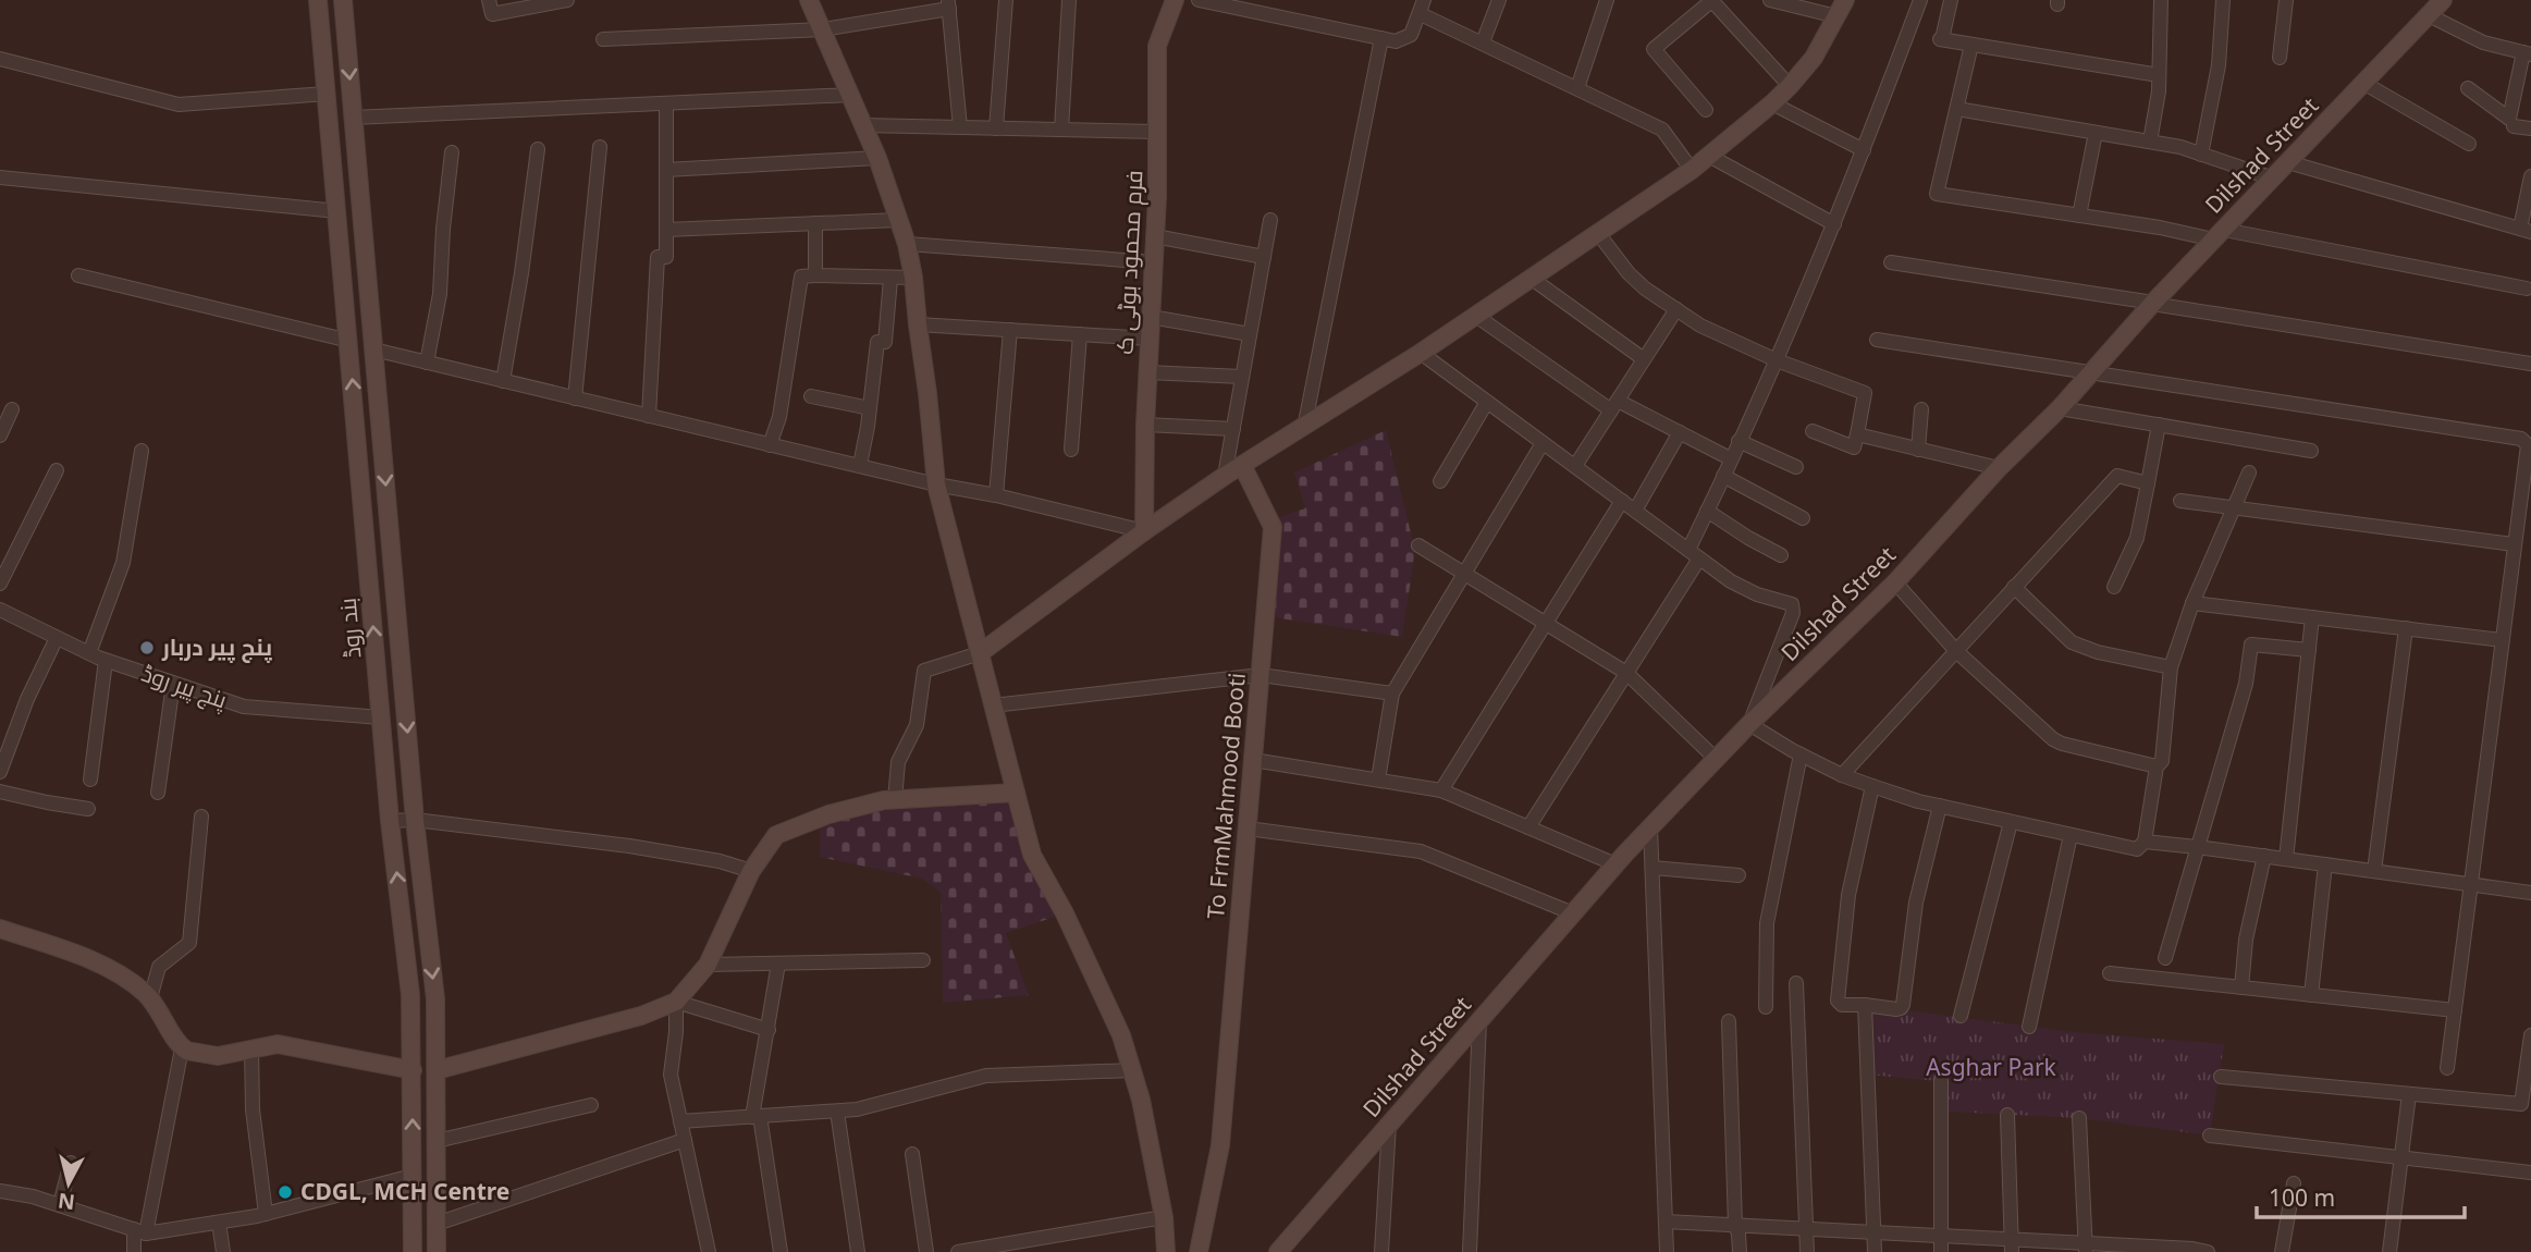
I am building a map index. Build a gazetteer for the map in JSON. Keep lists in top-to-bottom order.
{
  "streets": {
    "street": [
      "Dilshad Street",
      "فرم محمود بوٹی ک",
      "بند روڈ",
      "پنج پیر روڈ",
      "To FrmMahmood Booti"
    ]
  },
  "crossings": [
    ["بند روڈ", "پنج پیر روڈ"]
  ],
  "parks": ["Asghar Park"],
  "places": ["پنج پیر دربار", "CDGL, MCH Centre"],
  "scale_bar": "100 m",
  "north": "bottom"
}
